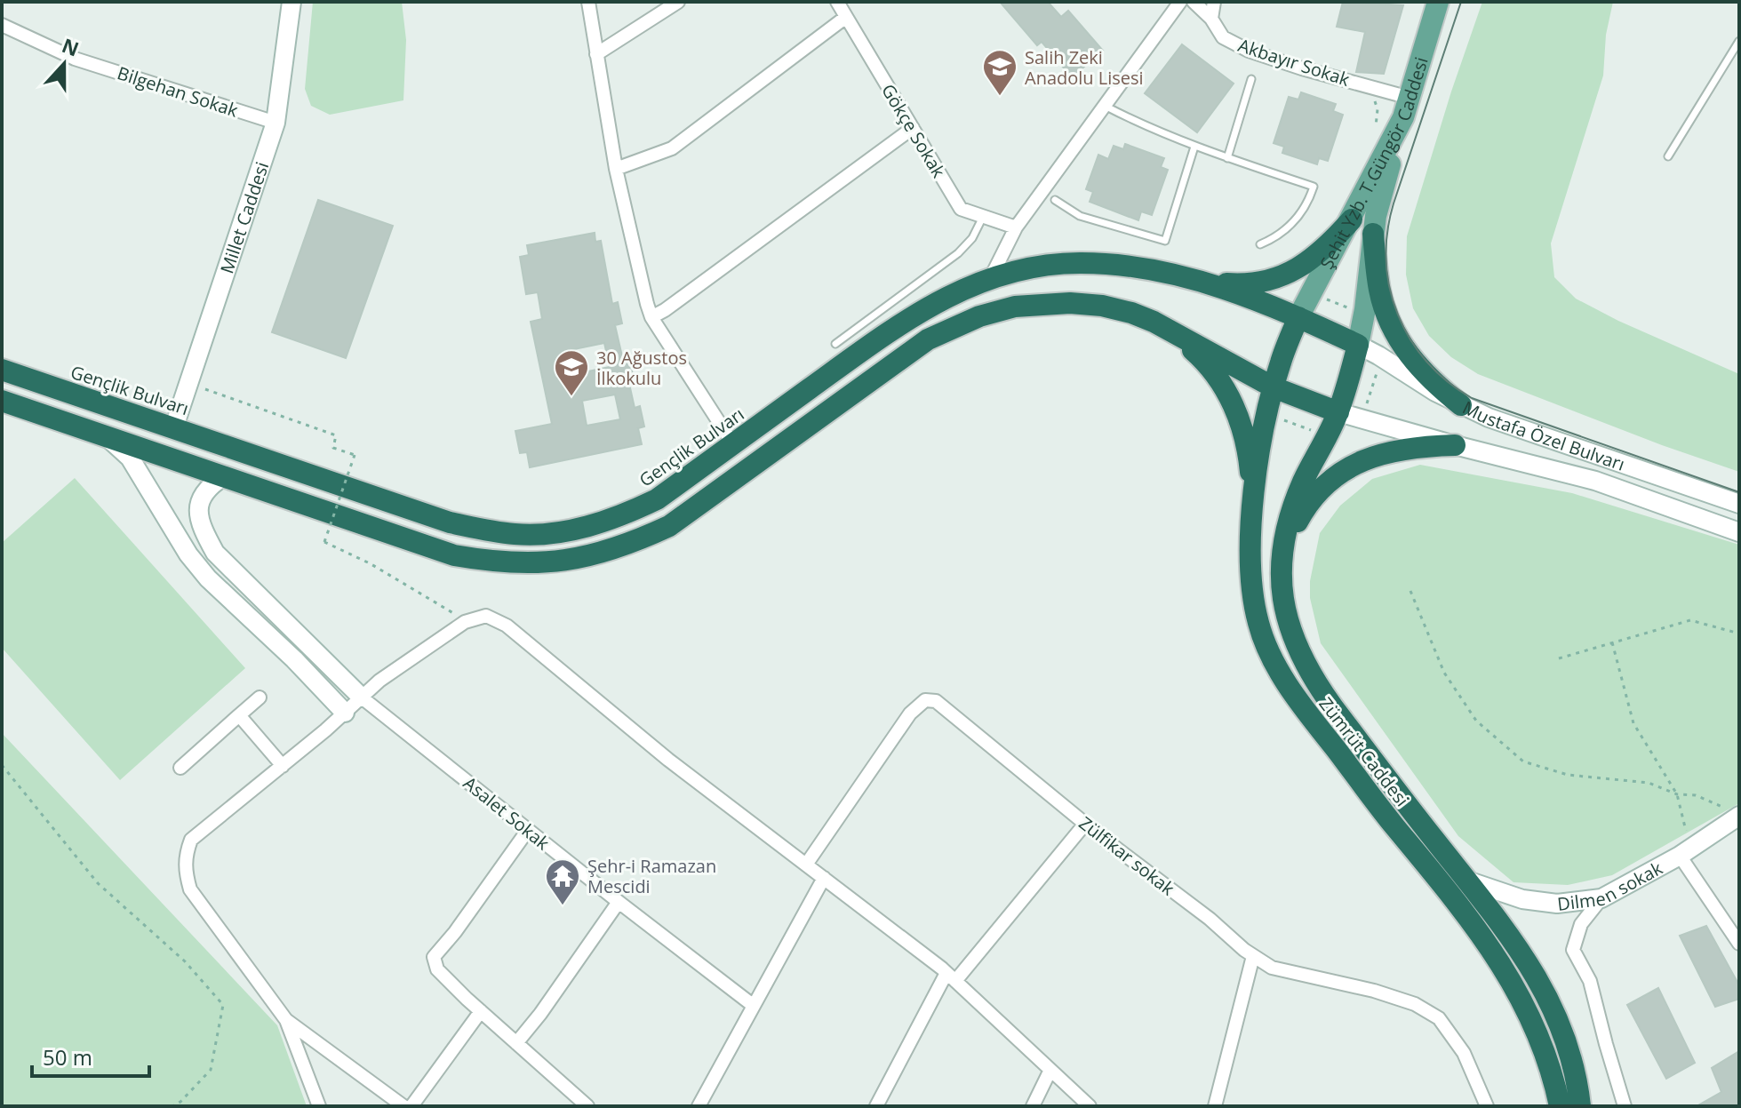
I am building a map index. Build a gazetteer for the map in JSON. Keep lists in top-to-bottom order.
{
  "streets": {
    "highway": ["Gençlik Bulvarı", "Zümrüt Caddesi"],
    "main road": [
      "Şehit Yzb. T.Güngör Caddesi",
      "Millet Caddesi",
      "Mustafa Özel Bulvarı",
      "Dilmen sokak"
    ],
    "street": [
      "Akbayır Sokak",
      "Bilgehan Sokak",
      "Gökçe Sokak",
      "Asalet Sokak",
      "Zülfikar sokak"
    ]
  },
  "crossings": [
    ["Akbayır Sokak", "Şehit Yzb. T.Güngör Caddesi"],
    ["Bilgehan Sokak", "Millet Caddesi"],
    ["Şehit Yzb. T.Güngör Caddesi", "Gençlik Bulvarı"],
    ["Şehit Yzb. T.Güngör Caddesi", "Zümrüt Caddesi"],
    ["Millet Caddesi", "Gençlik Bulvarı"],
    ["Gençlik Bulvarı", "Mustafa Özel Bulvarı"],
    ["Gençlik Bulvarı", "Zümrüt Caddesi"]
  ],
  "places": {
    "school or university": ["Salih Zeki Anadolu Lisesi", "30 Ağustos İlkokulu"],
    "temple": ["Şehr-i Ramazan Mescidi"]
  },
  "scale_bar": "50 m",
  "north": "top"
}
